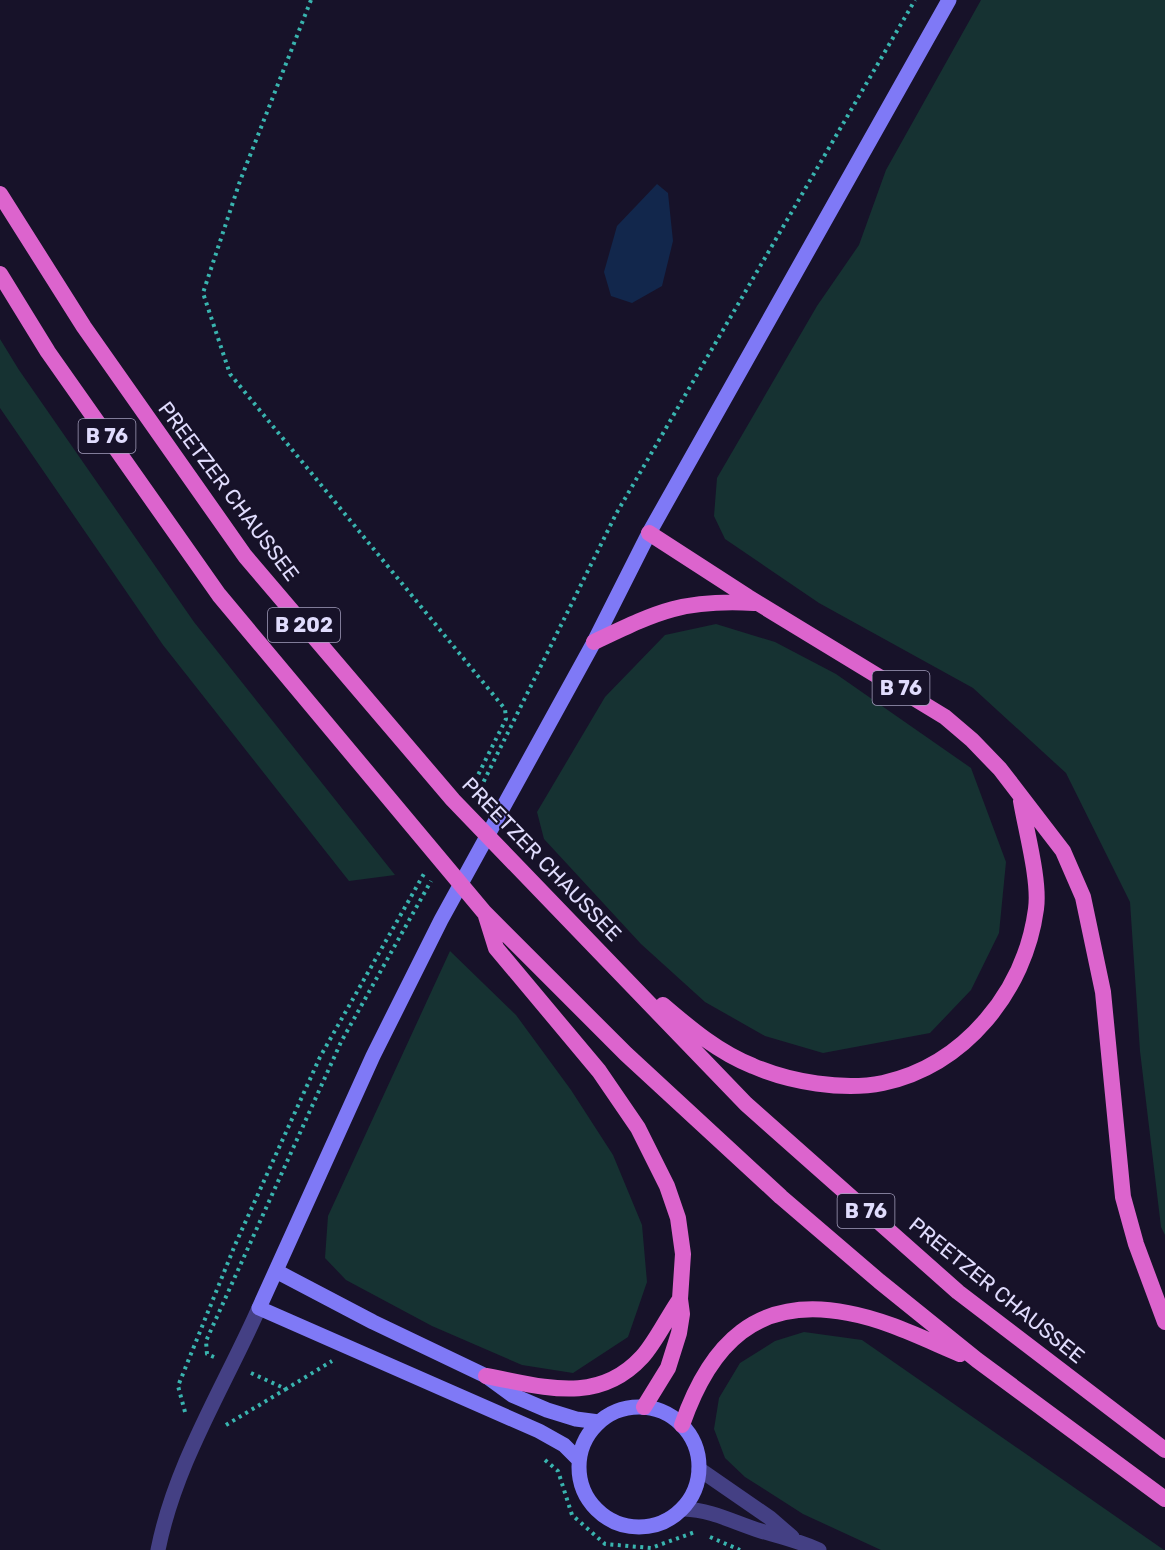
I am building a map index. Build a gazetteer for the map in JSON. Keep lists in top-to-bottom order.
{
  "streets": {
    "highway": ["B 76", "PREETZER CHAUSSEE", "B 202"]
  },
  "crossings": [
    ["B 76", "PREETZER CHAUSSEE"]
  ]
}
